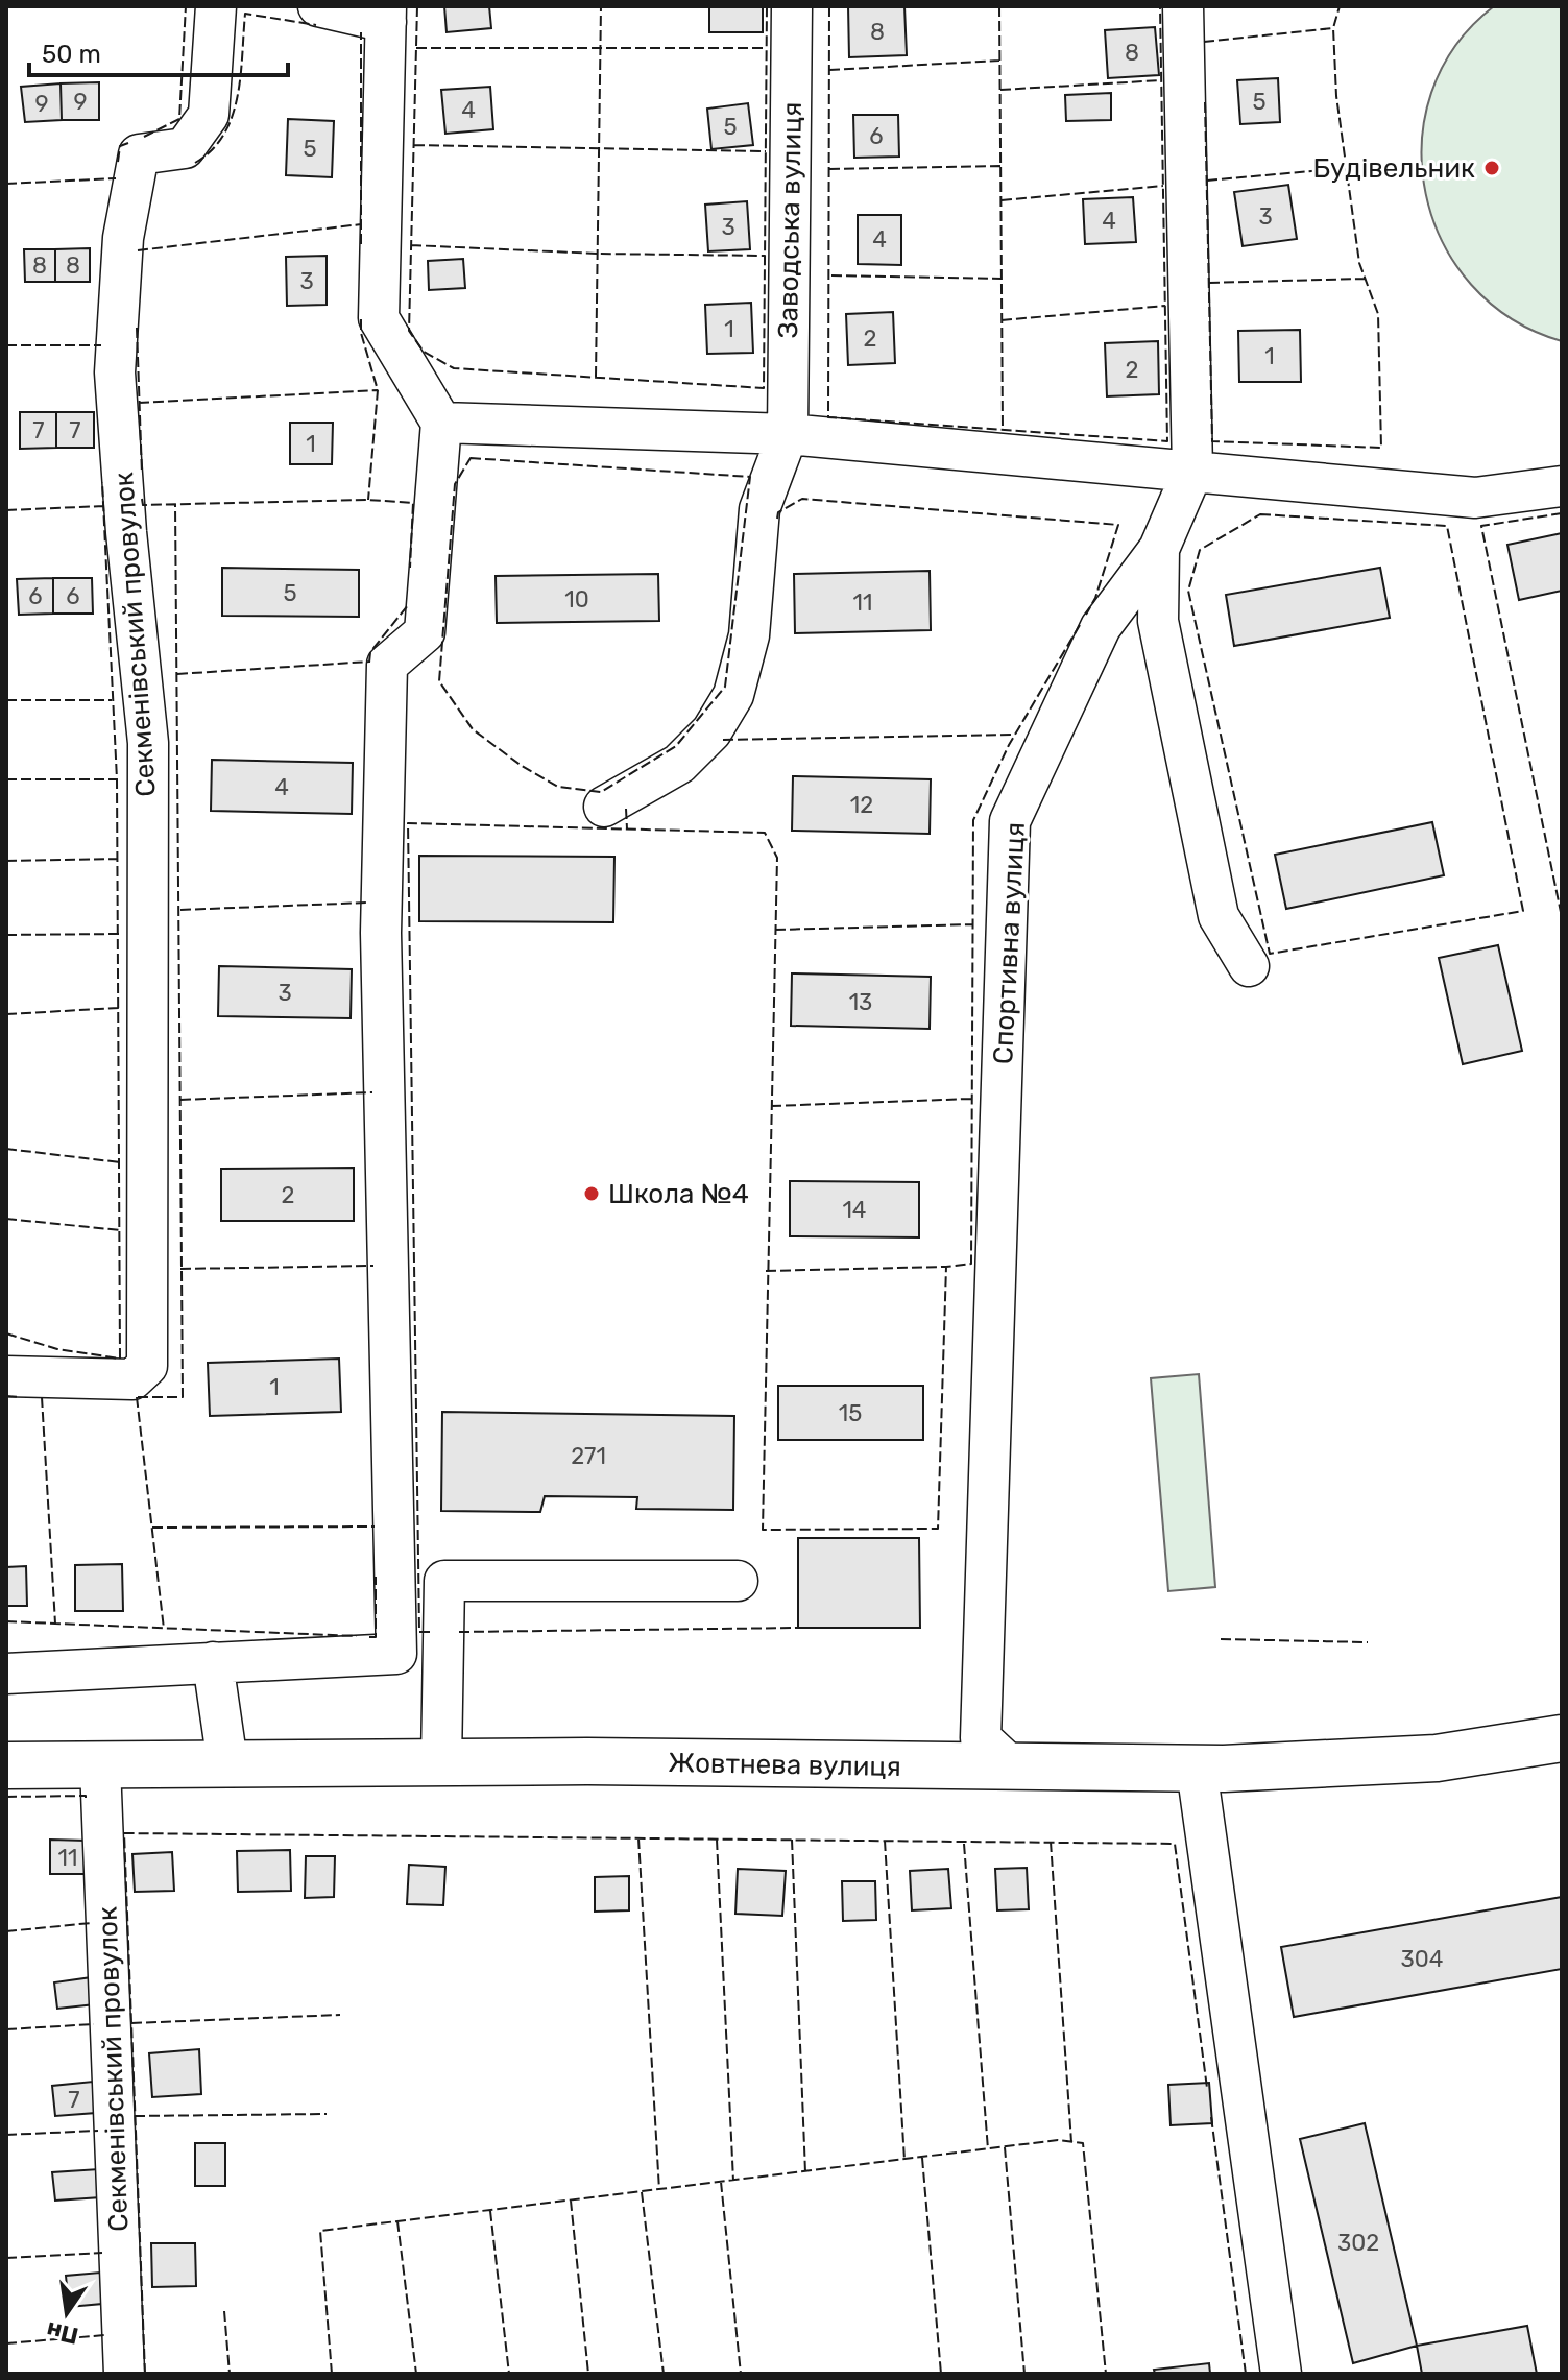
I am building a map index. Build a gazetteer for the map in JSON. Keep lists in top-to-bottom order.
{
  "streets": {
    "main road": ["Жовтнева вулиця"],
    "street": ["Заводська вулиця", "Секменівський провулок", "Спортивна вулиця"]
  },
  "crossings": [
    ["Секменівський провулок", "Жовтнева вулиця"],
    ["Спортивна вулиця", "Жовтнева вулиця"]
  ],
  "places": ["Будівельник", "Школа №4"],
  "house_numbers": [
    "8",
    "8",
    "9",
    "5",
    "9",
    "4",
    "5",
    "6",
    "5",
    "3",
    "4",
    "3",
    "4",
    "8",
    "8",
    "3",
    "1",
    "2",
    "1",
    "2",
    "7",
    "7",
    "1",
    "5",
    "6",
    "6",
    "10",
    "11",
    "4",
    "12",
    "3",
    "13",
    "2",
    "14",
    "1",
    "15",
    "271",
    "11",
    "304",
    "7",
    "302"
  ],
  "scale_bar": "50 m",
  "north": "bottom"
}
